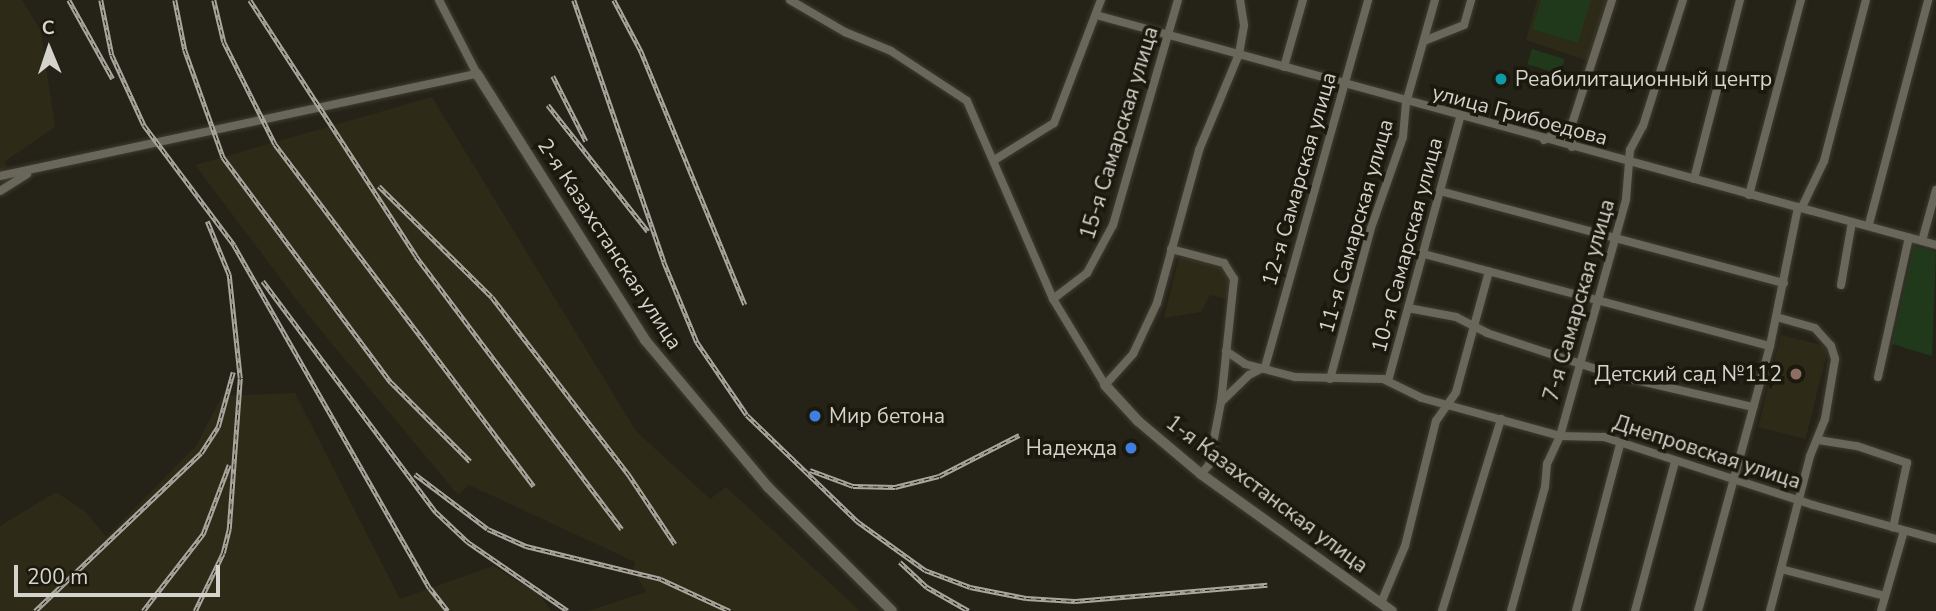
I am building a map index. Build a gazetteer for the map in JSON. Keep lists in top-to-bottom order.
{
  "streets": {
    "street": [
      "улица Грибоедова",
      "15-я Самарская улица",
      "12-я Самарская улица",
      "11-я Самарская улица",
      "2-я Казахстанская улица",
      "10-я Самарская улица",
      "7-я Самарская улица",
      "Днепровская улица",
      "1-я Казахстанская улица"
    ]
  },
  "crossings": [
    ["улица Грибоедова", "15-я Самарская улица"],
    ["улица Грибоедова", "12-я Самарская улица"],
    ["улица Грибоедова", "11-я Самарская улица"],
    ["улица Грибоедова", "10-я Самарская улица"],
    ["улица Грибоедова", "7-я Самарская улица"],
    ["15-я Самарская улица", "1-я Казахстанская улица"],
    ["12-я Самарская улица", "Днепровская улица"],
    ["11-я Самарская улица", "Днепровская улица"],
    ["10-я Самарская улица", "Днепровская улица"],
    ["7-я Самарская улица", "Днепровская улица"]
  ],
  "places": [
    "Реабилитационный центр",
    "Детский сад №112",
    "Мир бетона",
    "Надежда"
  ],
  "scale_bar": "200 m",
  "north": "top"
}
